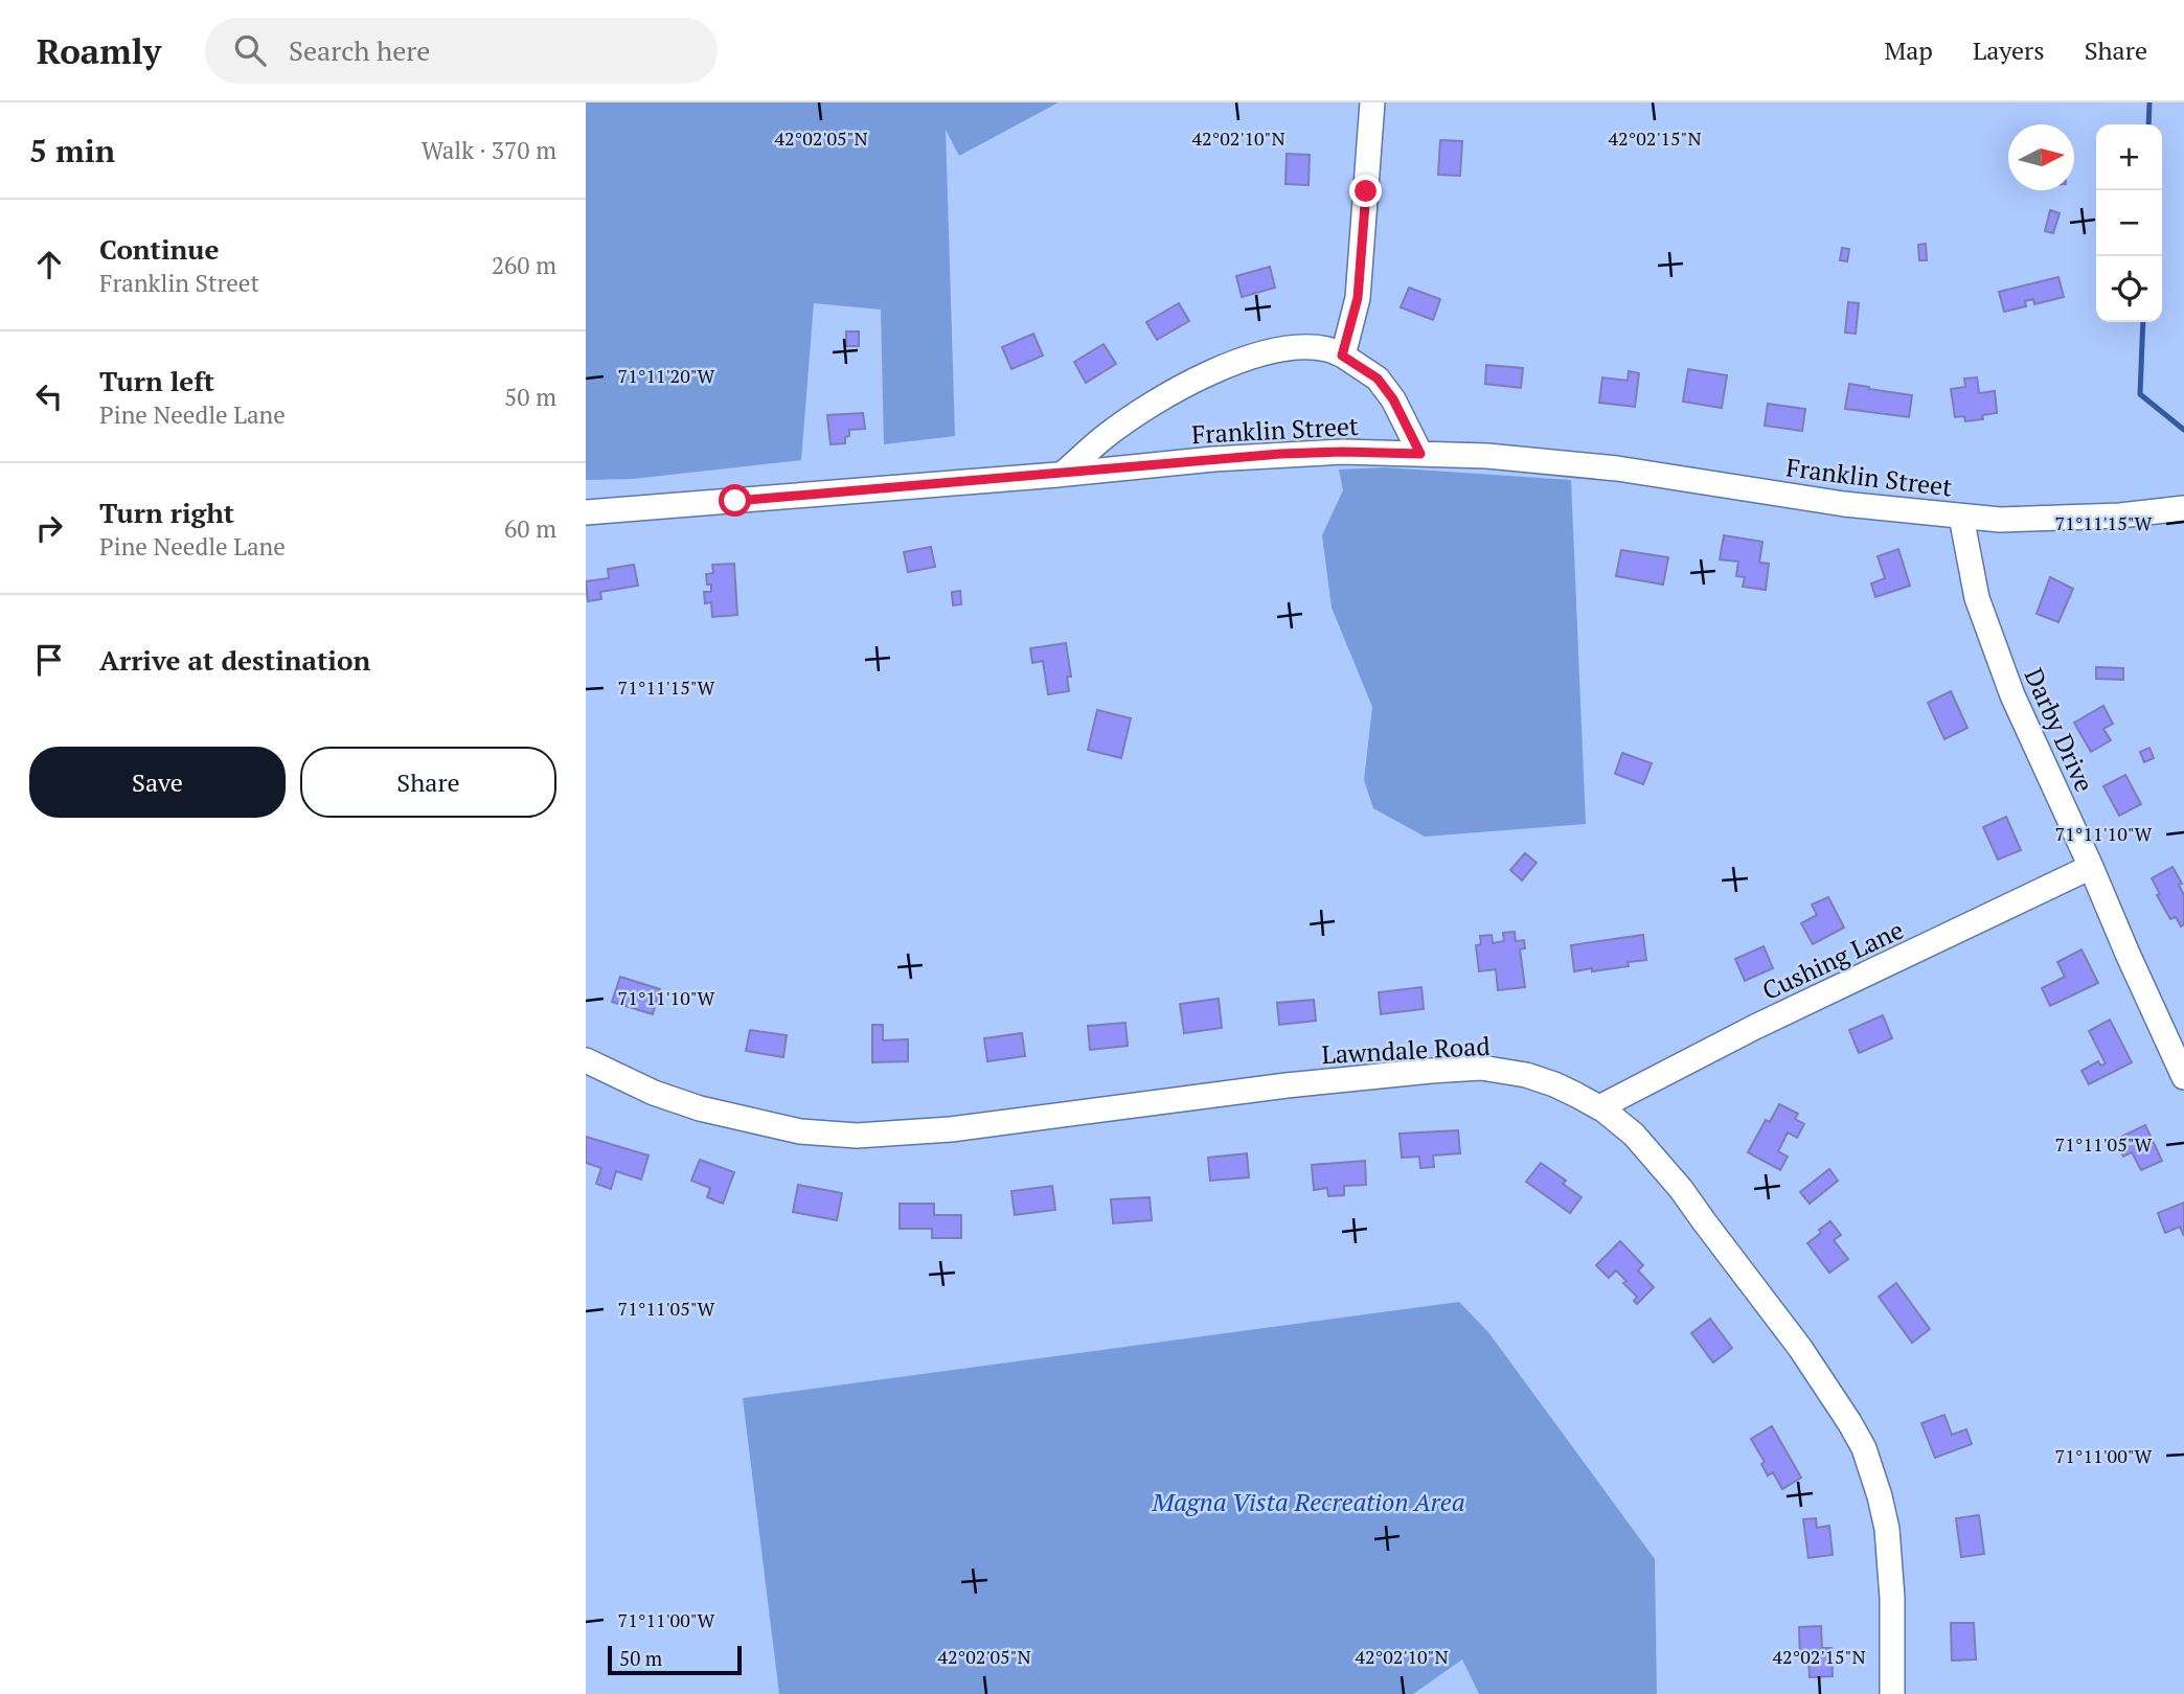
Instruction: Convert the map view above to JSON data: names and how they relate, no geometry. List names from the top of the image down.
{
  "streets": {
    "street": [
      "Franklin Street",
      "Darby Drive",
      "Cushing Lane",
      "Lawndale Road"
    ]
  },
  "crossings": [
    ["Franklin Street", "Darby Drive"],
    ["Darby Drive", "Cushing Lane"],
    ["Cushing Lane", "Lawndale Road"]
  ],
  "parks": ["Magna Vista Recreation Area"],
  "scale_bar": "50 m",
  "north": "right",
  "page": {
    "header": "Roamly",
    "search": "Search here",
    "nav": ["Map", "Layers", "Share"],
    "heading": ["5 min", "Walk · 370 m"],
    "map_buttons": ["+", "−"],
    "list": [
      ["Continue", "Franklin Street", "260 m"],
      ["Turn left", "Pine Needle Lane", "50 m"],
      ["Turn right", "Pine Needle Lane", "60 m"],
      "Arrive at destination"
    ],
    "buttons": ["Save", "Share"],
    "scale": "50 m"
  },
  "coordinates": [
    "42°02'05\"N",
    "42°02'10\"N",
    "42°02'15\"N",
    "71°11'20\"W",
    "71°11'15\"W",
    "71°11'10\"W",
    "71°11'05\"W",
    "71°11'00\"W"
  ]
}
